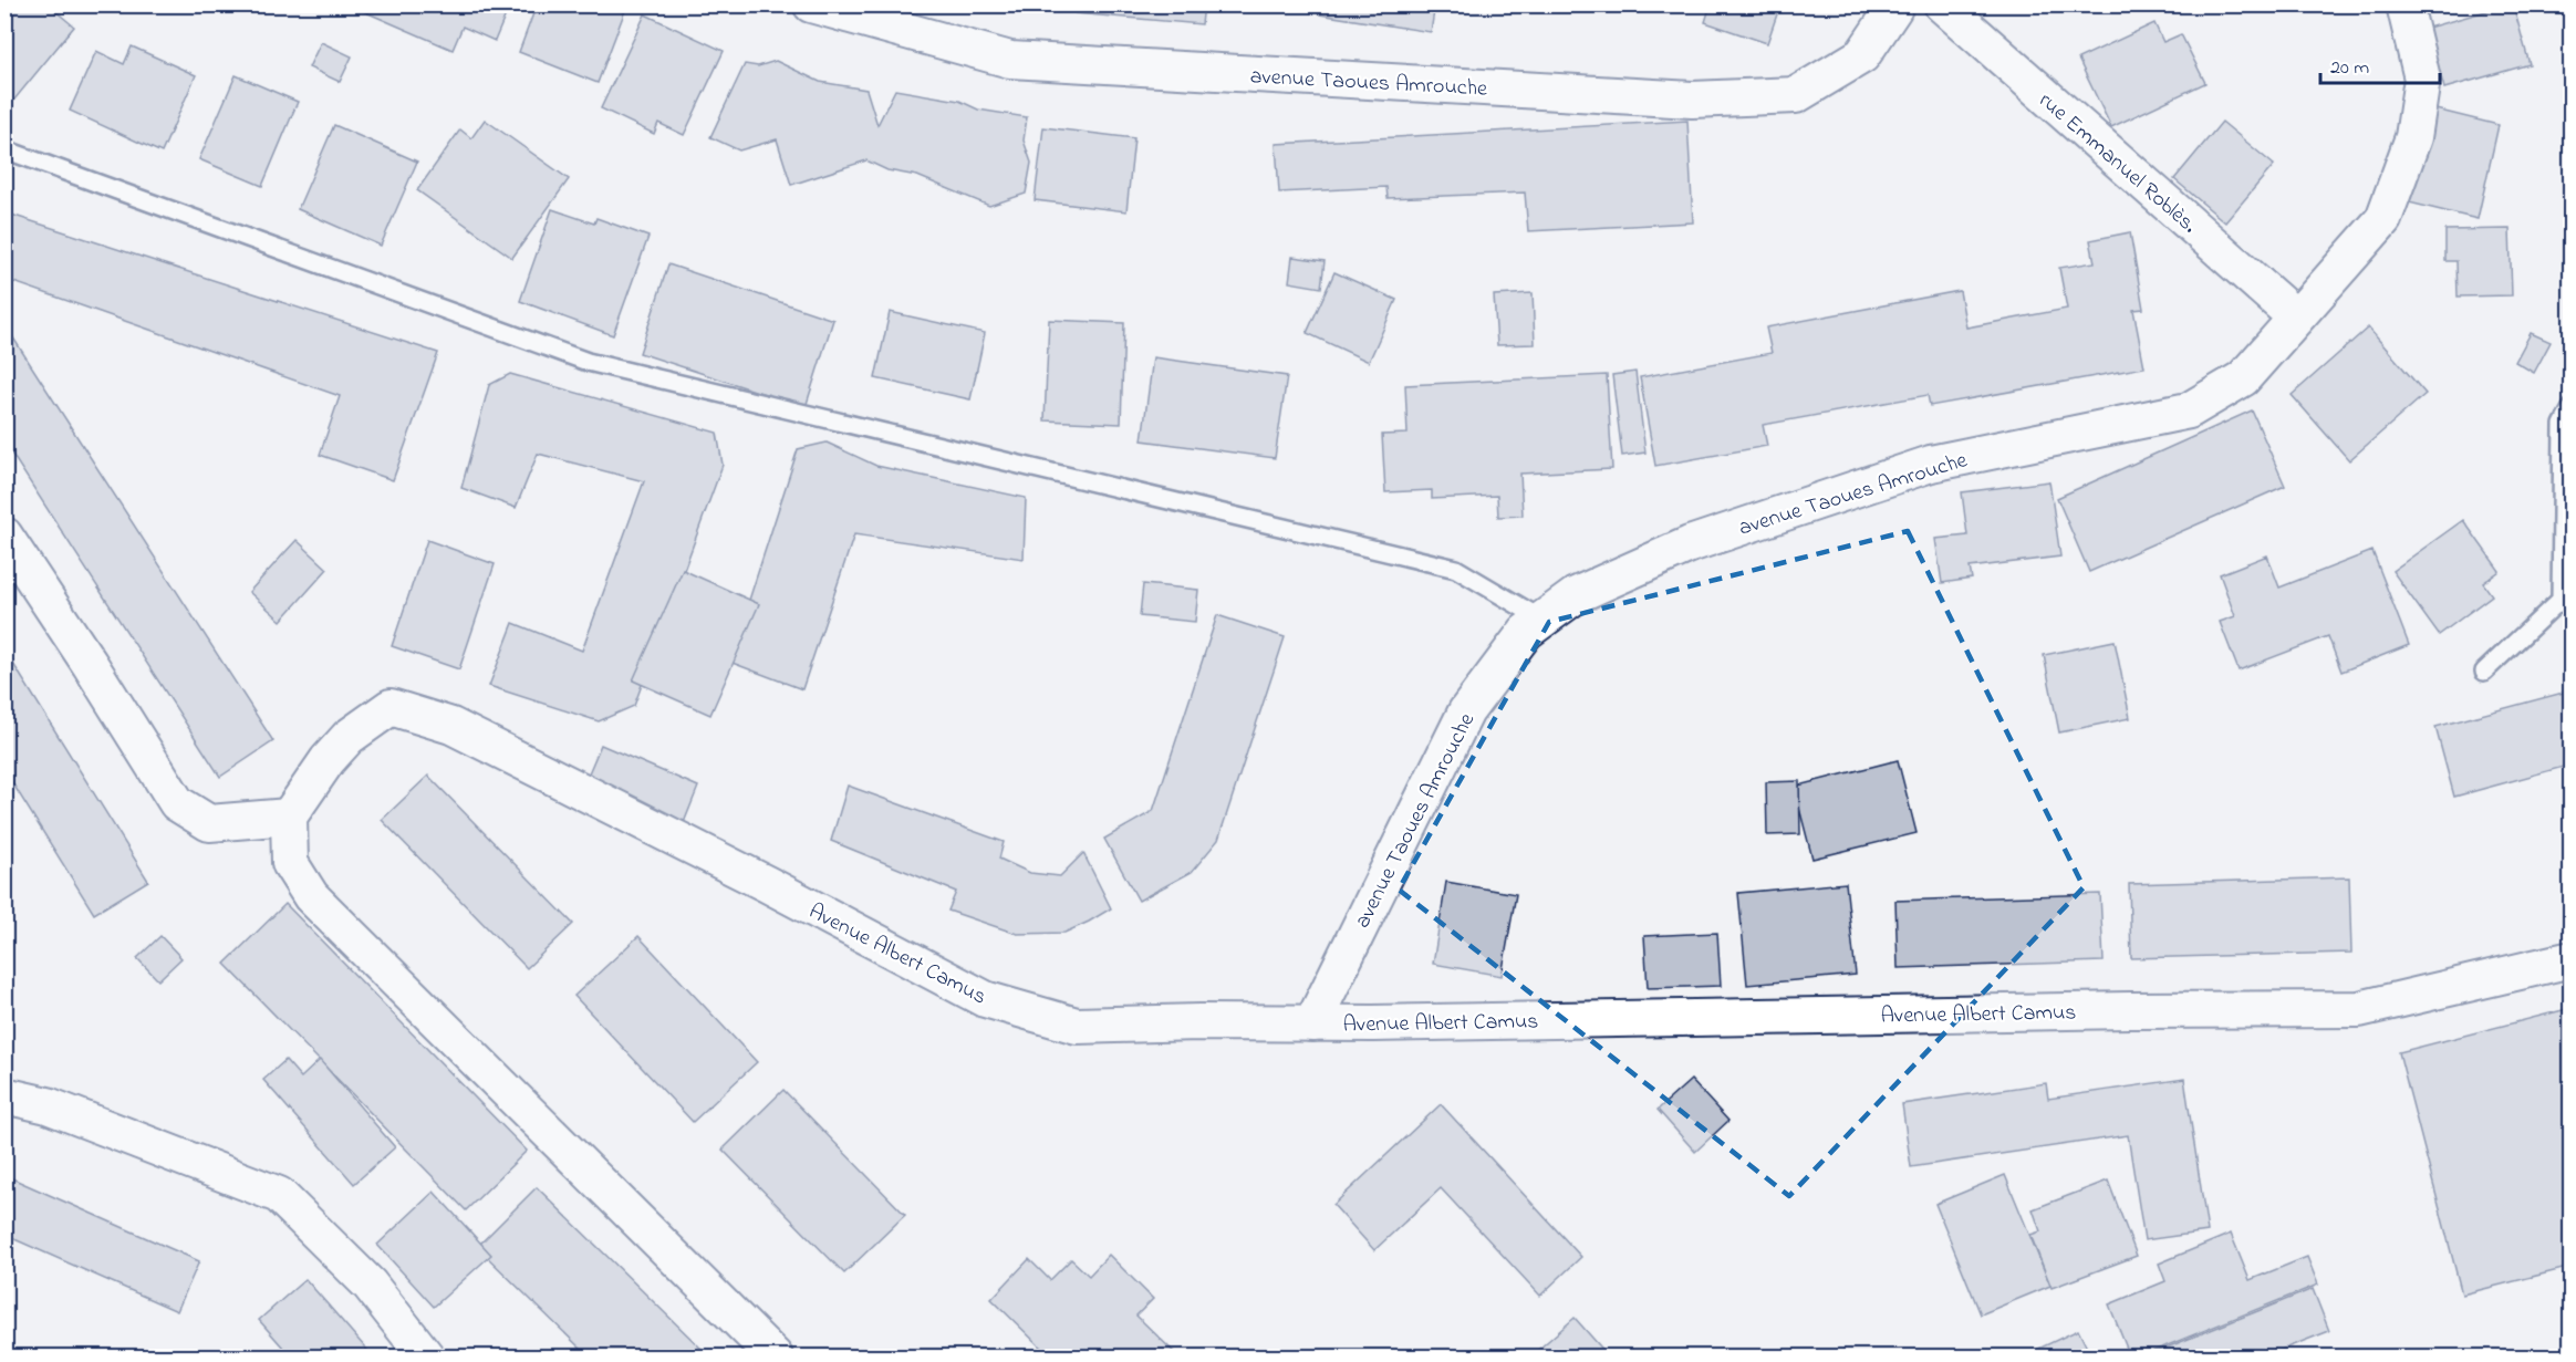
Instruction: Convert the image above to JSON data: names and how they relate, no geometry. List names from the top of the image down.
{
  "streets": {
    "street": ["avenue Taoues Amrouche", "rue Emmanuel Roblès.", "Avenue Albert Camus"]
  },
  "crossings": [
    ["avenue Taoues Amrouche", "rue Emmanuel Roblès."],
    ["avenue Taoues Amrouche", "Avenue Albert Camus"]
  ],
  "scale_bar": "20 m"
}
